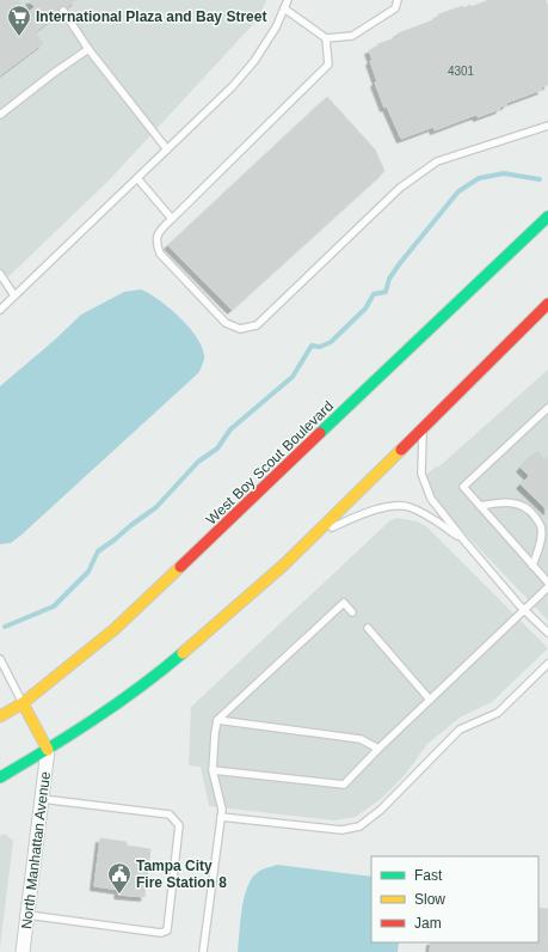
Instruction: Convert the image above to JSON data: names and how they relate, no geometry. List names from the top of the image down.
{
  "streets": {
    "main road": ["West Boy Scout Boulevard"],
    "street": ["North Manhattan Avenue"]
  },
  "places": {
    "supermarket": ["International Plaza and Bay Street"],
    "public building": ["Tampa City Fire Station 8"]
  },
  "house_numbers": ["4301"],
  "legend": ["Fast", "Slow", "Jam"]
}
